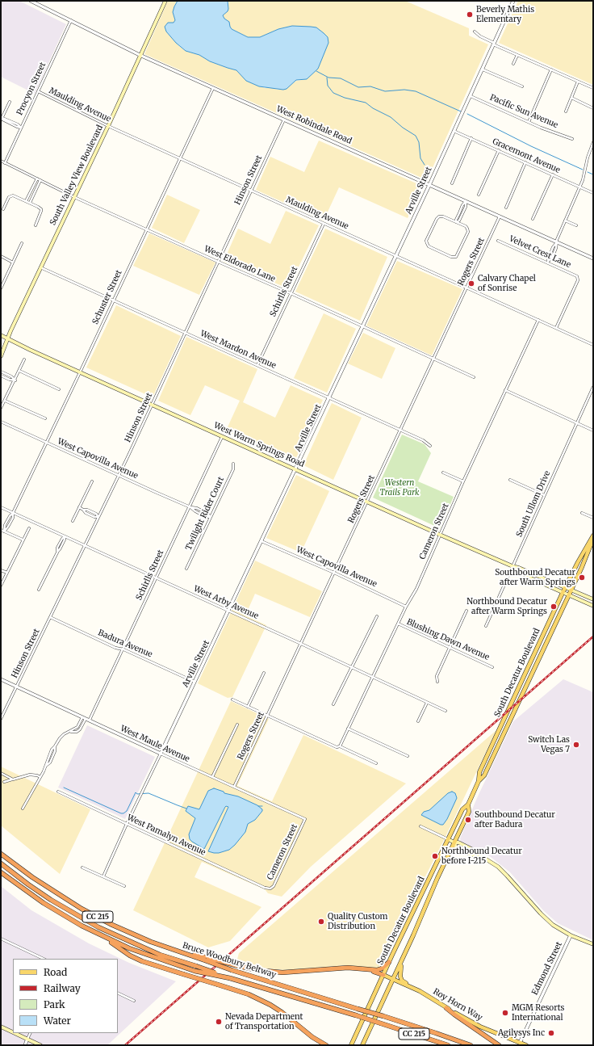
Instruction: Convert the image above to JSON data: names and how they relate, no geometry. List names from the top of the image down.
{
  "streets": {
    "highway": ["CC 215", "Bruce Woodbury Beltway"],
    "main road": [
      "South Valley View Boulevard",
      "West Warm Springs Road",
      "South Decatur Boulevard",
      "Roy Horn Way"
    ],
    "street": [
      "Procyon Street",
      "Maulding Avenue",
      "Pacific Sun Avenue",
      "West Robindale Road",
      "Gracemont Avenue",
      "Hinson Street",
      "Arville Street",
      "Velvet Crest Lane",
      "Rogers Street",
      "West Eldorado Lane",
      "Schirlls Street",
      "Schuster Street",
      "West Mardon Avenue",
      "West Capovilla Avenue",
      "South Ullom Drive",
      "Twilight Rider Court",
      "Cameron Street",
      "West Arby Avenue",
      "Blushing Dawn Avenue",
      "Badura Avenue",
      "West Maule Avenue",
      "West Pamalyn Avenue",
      "Edmond Street"
    ]
  },
  "crossings": [
    ["Procyon Street", "Maulding Avenue"],
    ["Procyon Street", "West Robindale Road"],
    ["Procyon Street", "West Eldorado Lane"],
    ["Maulding Avenue", "South Valley View Boulevard"],
    ["Maulding Avenue", "Hinson Street"],
    ["Maulding Avenue", "Arville Street"],
    ["Maulding Avenue", "Velvet Crest Lane"],
    ["Maulding Avenue", "Rogers Street"],
    ["Maulding Avenue", "Schirlls Street"],
    ["Maulding Avenue", "Schuster Street"],
    ["Maulding Avenue", "Cameron Street"],
    ["Pacific Sun Avenue", "Arville Street"],
    ["West Robindale Road", "South Valley View Boulevard"],
    ["West Robindale Road", "Hinson Street"],
    ["West Robindale Road", "Arville Street"],
    ["West Robindale Road", "Rogers Street"],
    ["West Robindale Road", "Schuster Street"],
    ["Gracemont Avenue", "Arville Street"],
    ["South Valley View Boulevard", "West Eldorado Lane"],
    ["South Valley View Boulevard", "West Mardon Avenue"],
    ["South Valley View Boulevard", "West Warm Springs Road"],
    ["Hinson Street", "West Eldorado Lane"],
    ["Hinson Street", "West Mardon Avenue"],
    ["Hinson Street", "West Warm Springs Road"],
    ["Hinson Street", "West Capovilla Avenue"],
    ["Hinson Street", "West Arby Avenue"],
    ["Hinson Street", "Badura Avenue"],
    ["Hinson Street", "West Maule Avenue"],
    ["Arville Street", "West Eldorado Lane"],
    ["Arville Street", "West Mardon Avenue"],
    ["Arville Street", "West Warm Springs Road"],
    ["Arville Street", "West Capovilla Avenue"],
    ["Arville Street", "West Arby Avenue"],
    ["Arville Street", "Badura Avenue"],
    ["Arville Street", "West Maule Avenue"],
    ["Arville Street", "West Pamalyn Avenue"],
    ["Rogers Street", "West Eldorado Lane"],
    ["Rogers Street", "West Mardon Avenue"],
    ["Rogers Street", "West Warm Springs Road"],
    ["Rogers Street", "West Capovilla Avenue"],
    ["Rogers Street", "West Arby Avenue"],
    ["Rogers Street", "West Maule Avenue"],
    ["West Eldorado Lane", "Schirlls Street"],
    ["West Eldorado Lane", "Schuster Street"],
    ["Schirlls Street", "West Mardon Avenue"],
    ["Schirlls Street", "West Warm Springs Road"],
    ["Schirlls Street", "West Capovilla Avenue"],
    ["Schirlls Street", "West Arby Avenue"],
    ["Schirlls Street", "Badura Avenue"],
    ["Schirlls Street", "West Maule Avenue"],
    ["Schuster Street", "West Mardon Avenue"],
    ["Schuster Street", "West Warm Springs Road"],
    ["Schuster Street", "West Capovilla Avenue"],
    ["Schuster Street", "West Arby Avenue"],
    ["West Warm Springs Road", "South Ullom Drive"],
    ["West Warm Springs Road", "Cameron Street"],
    ["West Warm Springs Road", "South Decatur Boulevard"],
    ["West Capovilla Avenue", "Twilight Rider Court"],
    ["West Capovilla Avenue", "Cameron Street"],
    ["Cameron Street", "West Arby Avenue"],
    ["Cameron Street", "Blushing Dawn Avenue"],
    ["Cameron Street", "West Maule Avenue"],
    ["Cameron Street", "West Pamalyn Avenue"],
    ["South Decatur Boulevard", "Roy Horn Way"],
    ["CC 215", "Bruce Woodbury Beltway"],
    ["Edmond Street", "Roy Horn Way"]
  ],
  "parks": ["Western Trails Park"],
  "places": [
    "Beverly Mathis Elementary",
    "Calvary Chapel of Sonrise",
    "Southbound Decatur after Warm Springs",
    "Northbound Decatur after Warm Springs",
    "Switch Las Vegas 7",
    "Southbound Decatur after Badura",
    "Northbound Decatur before I-215",
    "Quality Custom Distribution",
    "MGM Resorts International",
    "Nevada Department of Transportation",
    "Agilysys Inc"
  ],
  "legend": [
    "Road",
    "Railway",
    "Park",
    "Water"
  ]
}
